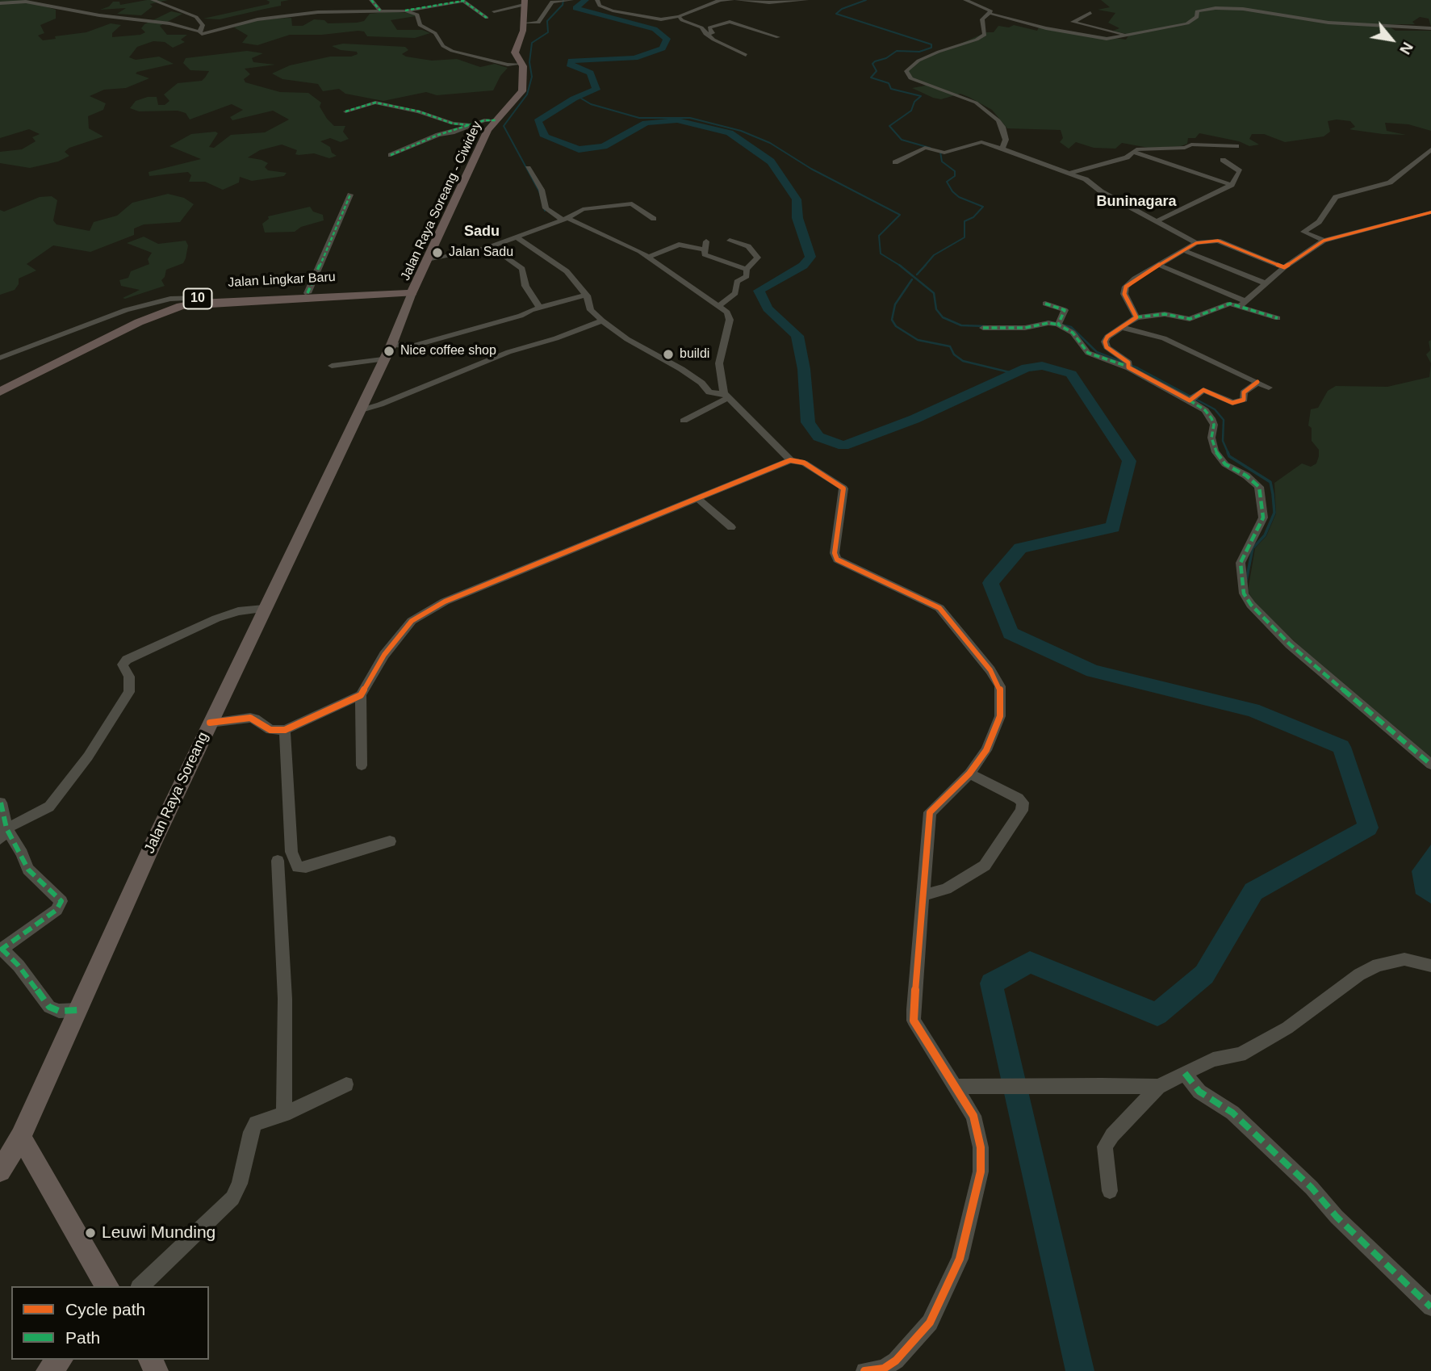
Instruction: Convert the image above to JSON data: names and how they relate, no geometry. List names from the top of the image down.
{
  "streets": {
    "highway": ["Jalan Raya Soreang - Ciwidey", "Jalan Lingkar Baru", "10"],
    "main road": ["Jalan Raya Soreang"]
  },
  "crossings": [
    ["Jalan Raya Soreang - Ciwidey", "Jalan Lingkar Baru"],
    ["Jalan Raya Soreang - Ciwidey", "Jalan Raya Soreang"],
    ["Jalan Lingkar Baru", "Jalan Raya Soreang"]
  ],
  "districts": ["Buninagara", "Sadu"],
  "places": [
    "Jalan Sadu",
    "Nice coffee shop",
    "buildi",
    "Leuwi Munding"
  ],
  "legend": ["Cycle path", "Path"],
  "north": "bottom right"
}
